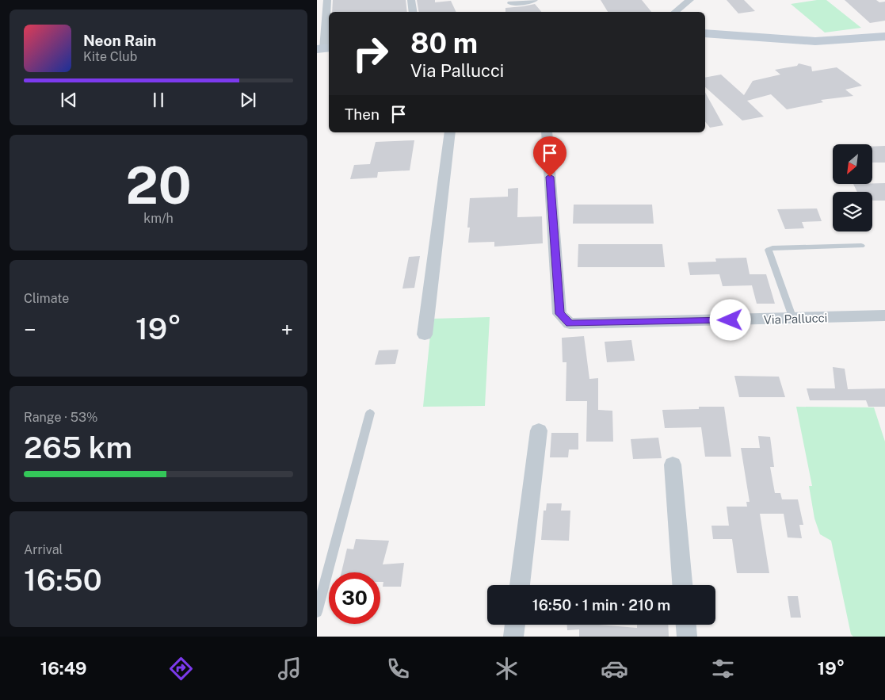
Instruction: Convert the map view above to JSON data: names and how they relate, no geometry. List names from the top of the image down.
{
  "streets": {
    "street": ["Via Pallucci"]
  },
  "north": "bottom left",
  "page": {
    "turn": ["80 m", "Via Pallucci"],
    "song": ["Neon Rain", "Kite Club"],
    "then": "Then",
    "tile": [
      ["20", "km/h"],
      "Climate",
      ["Range · 53%", "265 km"],
      ["Arrival", "16:50"]
    ],
    "heat": ["−", "19°", "+"],
    "limit": "30",
    "trip": "16:50 · 1 min · 210 m",
    "tabs": ["16:49", "19°"]
  }
}
